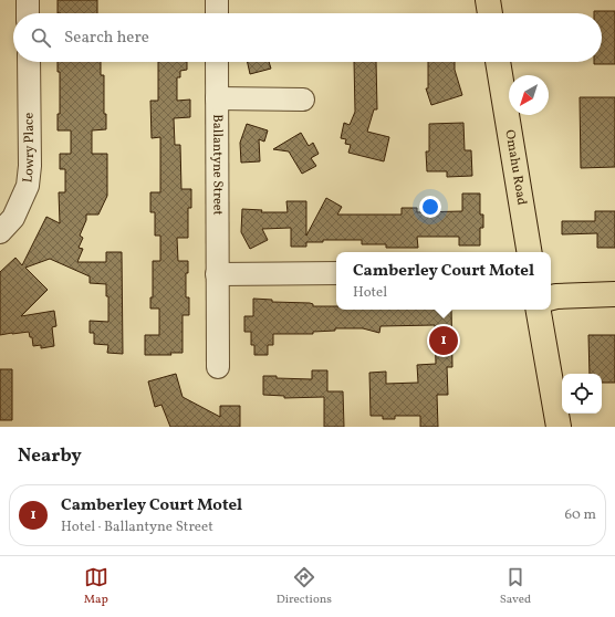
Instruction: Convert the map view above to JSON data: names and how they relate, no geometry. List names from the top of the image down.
{
  "streets": {
    "main road": ["Omahu Road"],
    "street": ["Lowry Place", "Ballantyne Street"]
  },
  "north": "bottom left",
  "page": {
    "search": "Search here",
    "popup": ["Camberley Court Motel", "Hotel"],
    "pins": "1",
    "heading": "Nearby",
    "list": [
      {
        "mark": "1",
        "name": "Camberley Court Motel",
        "note": "Hotel · Ballantyne Street",
        "value": "60 m"
      }
    ],
    "nav": ["Map", "Directions", "Saved"]
  }
}
